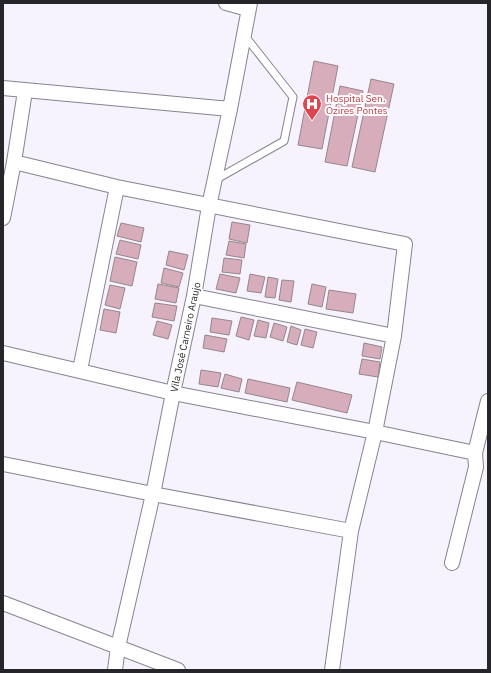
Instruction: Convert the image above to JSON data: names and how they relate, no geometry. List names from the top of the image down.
{
  "streets": {
    "street": ["Vila José Carneiro Araujo"]
  },
  "places": {
    "hospital": ["Hospital Sen. Ozires Pontes"]
  }
}
